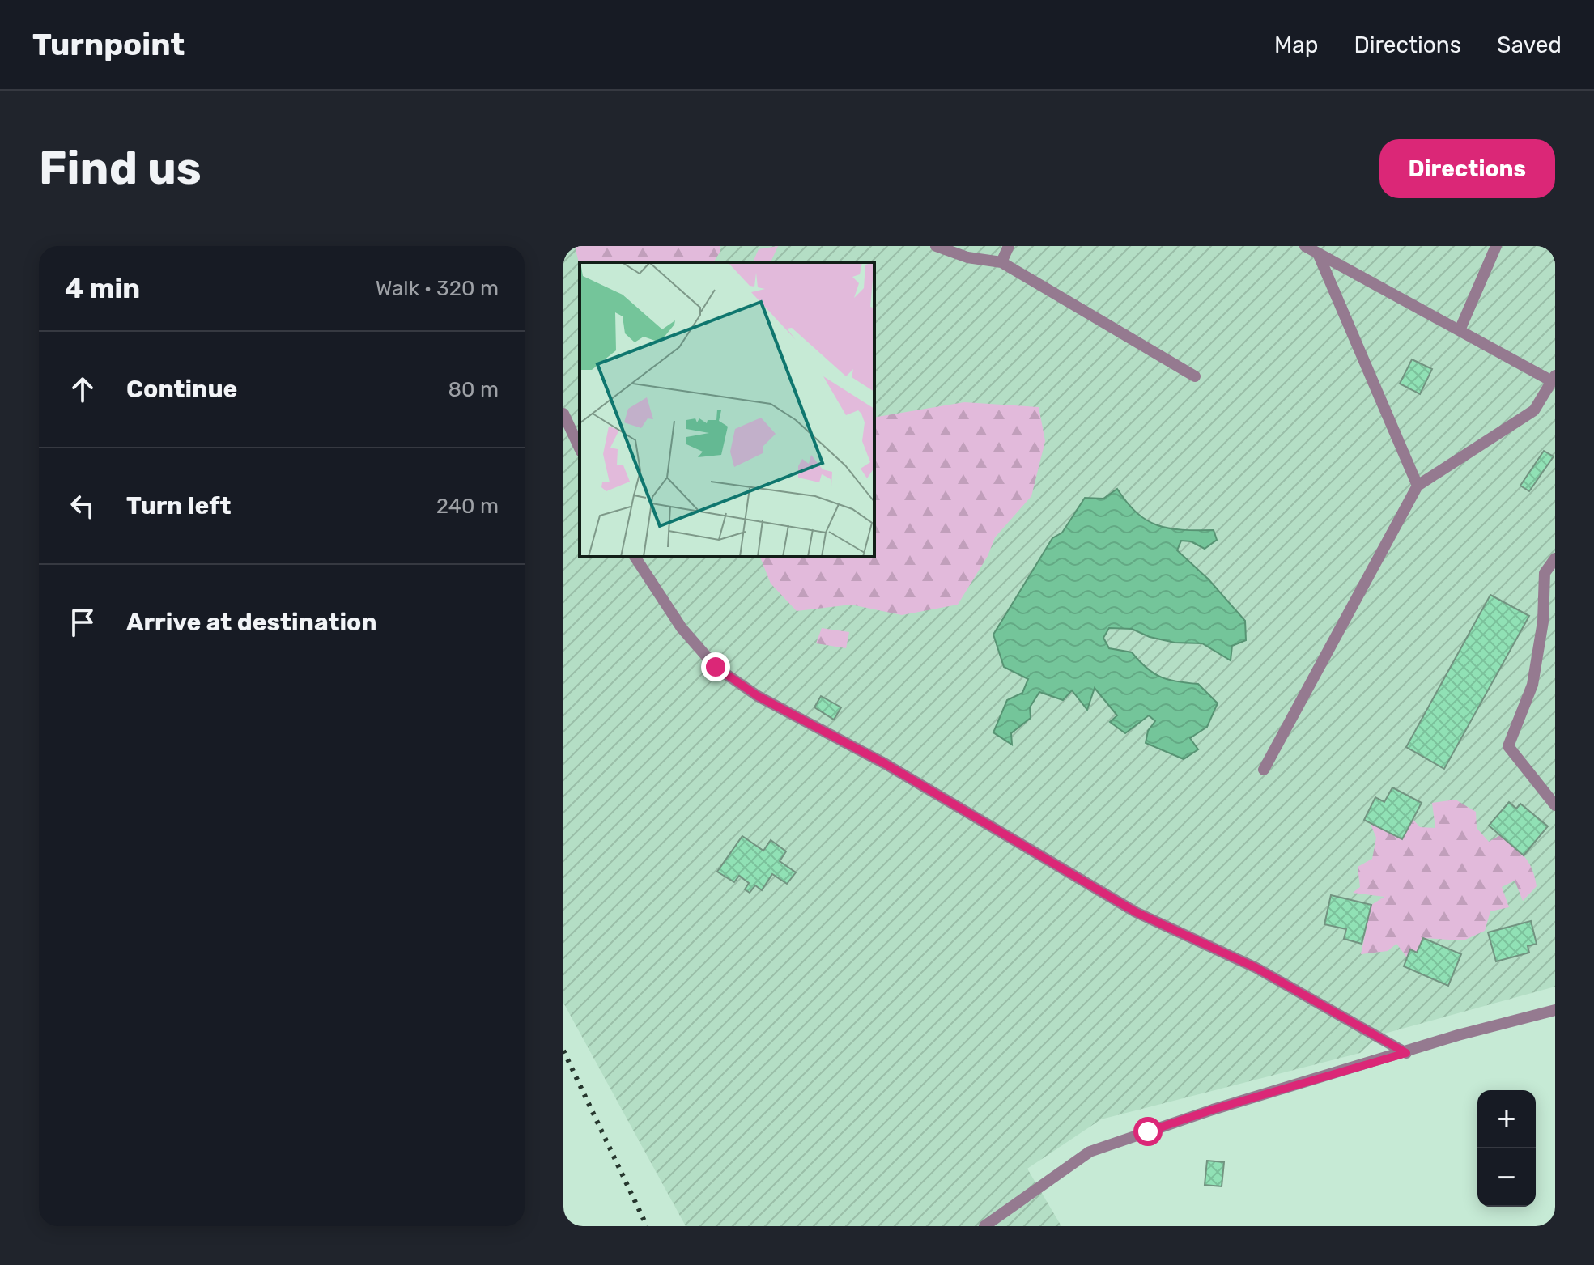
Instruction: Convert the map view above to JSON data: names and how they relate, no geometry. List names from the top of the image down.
{
  "page": {
    "header": "Turnpoint",
    "nav": ["Map", "Directions", "Saved"],
    "buttons": "Directions",
    "title": "Find us",
    "heading": ["4 min", "Walk · 320 m"],
    "list": [
      ["Continue", "80 m"],
      ["Turn left", "240 m"],
      "Arrive at destination"
    ],
    "map_buttons": ["+", "−"]
  }
}
